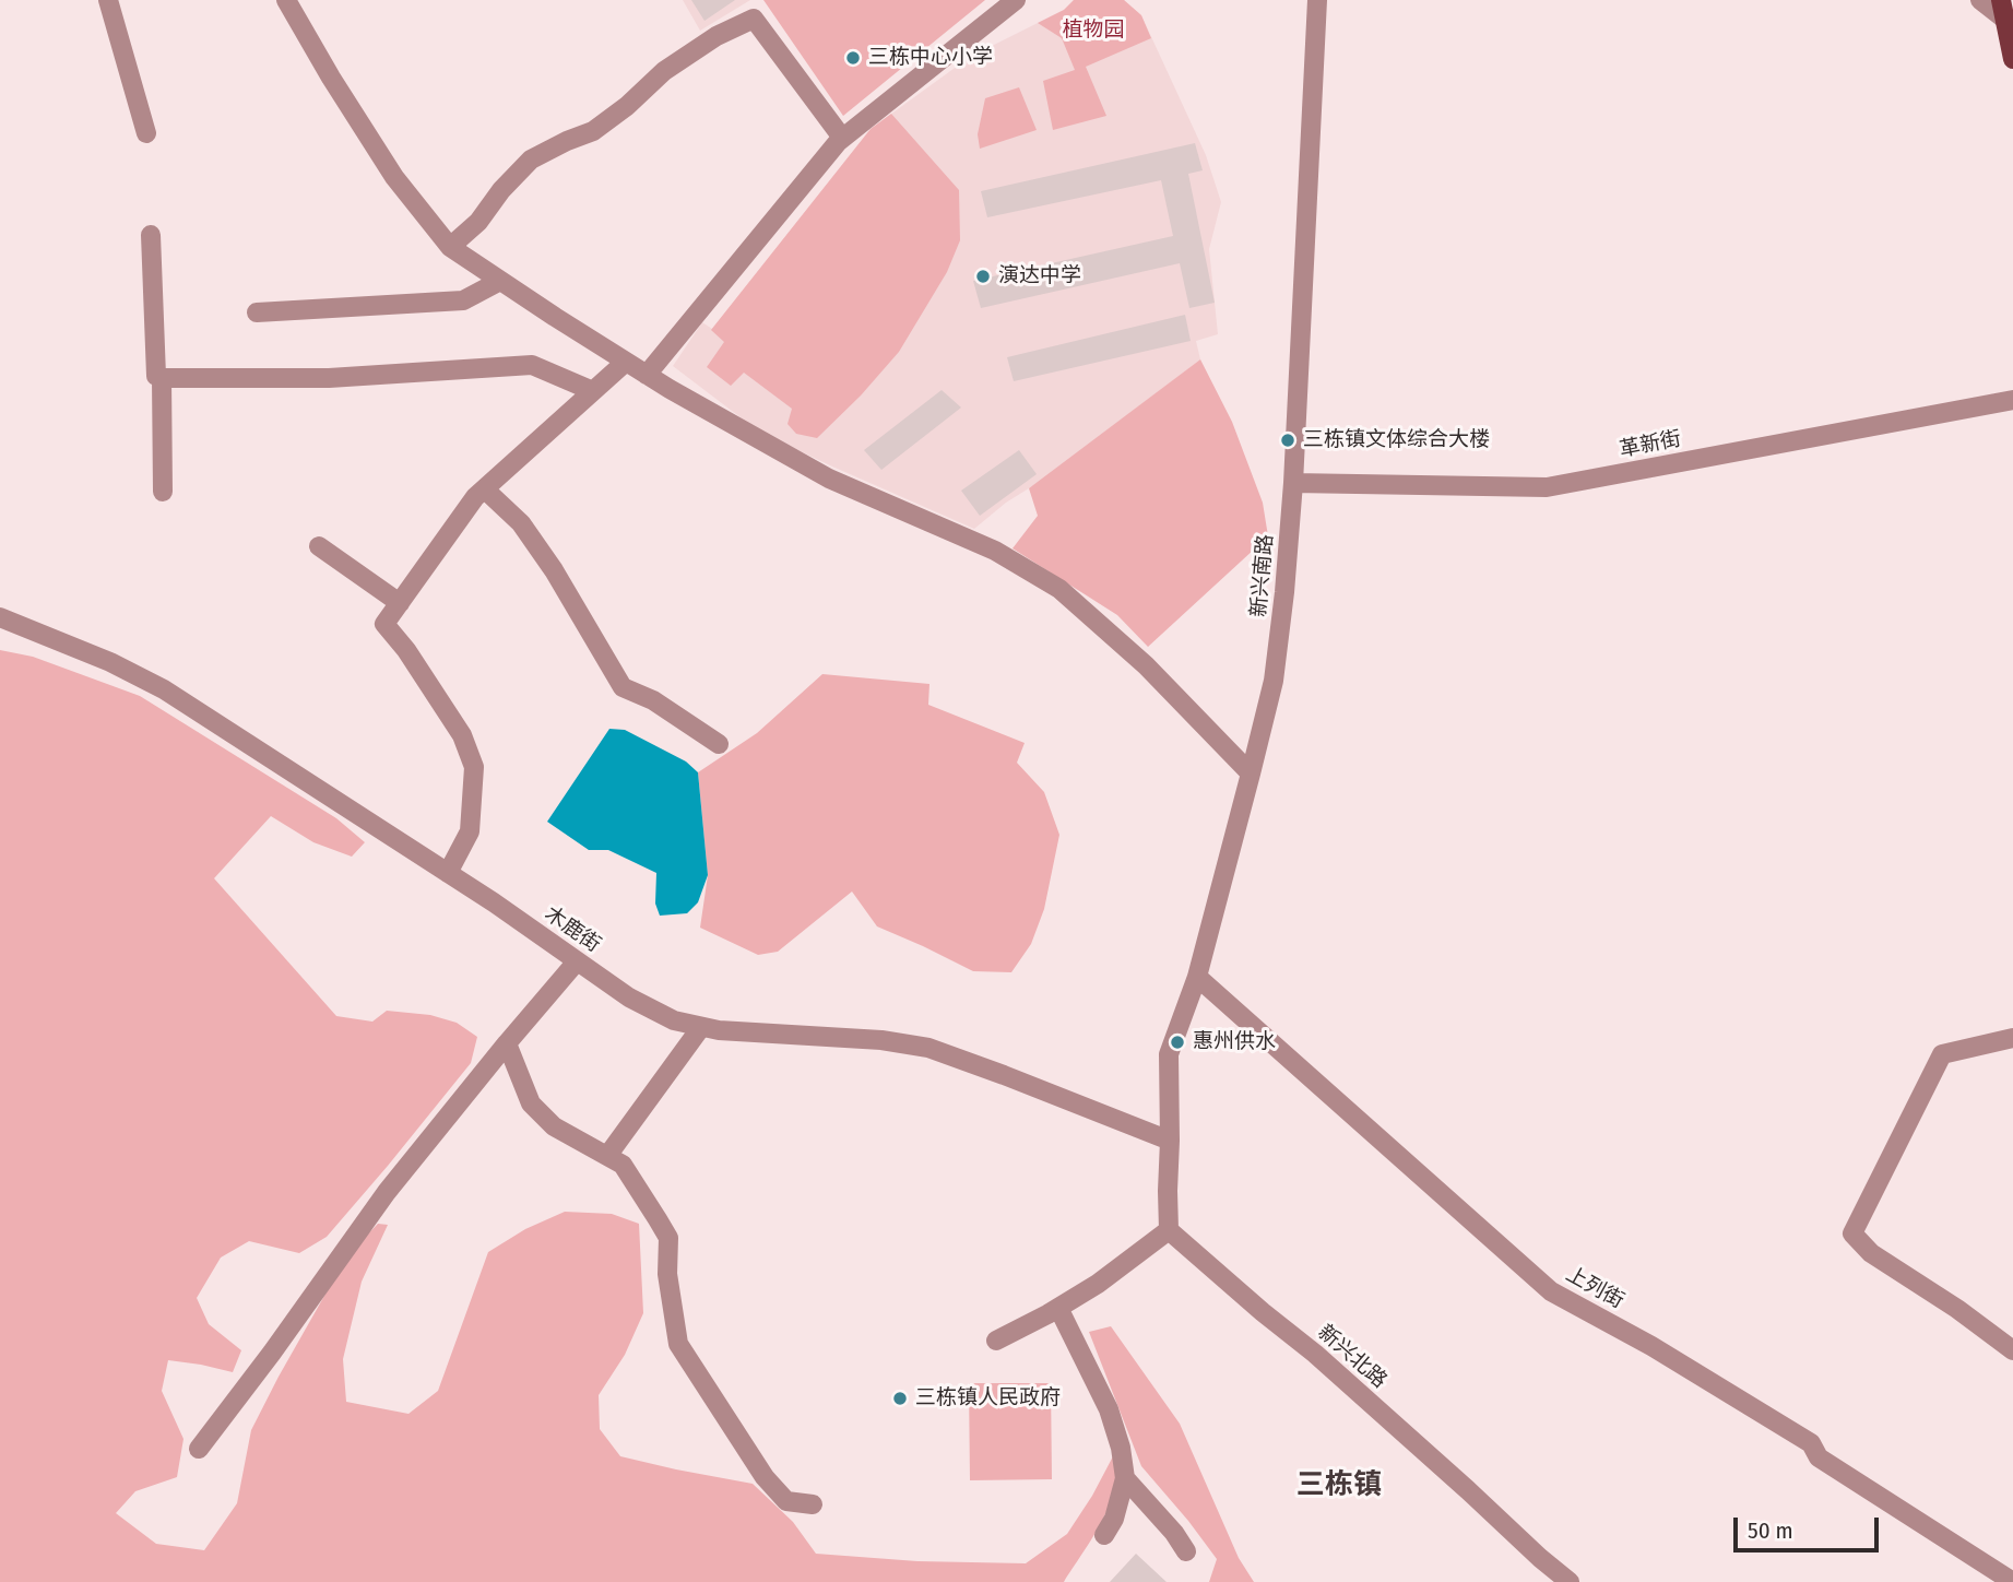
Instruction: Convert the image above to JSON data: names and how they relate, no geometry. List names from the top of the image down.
{
  "streets": {
    "street": [
      "革新街",
      "新兴南路",
      "木鹿街",
      "上列街",
      "新兴北路"
    ]
  },
  "crossings": [
    ["革新街", "新兴南路"],
    ["新兴南路", "木鹿街"],
    ["新兴南路", "上列街"]
  ],
  "districts": ["三栋镇"],
  "parks": ["植物园"],
  "places": [
    "三栋中心小学",
    "演达中学",
    "三栋镇文体综合大楼",
    "惠州供水",
    "三栋镇人民政府"
  ],
  "scale_bar": "50 m"
}
